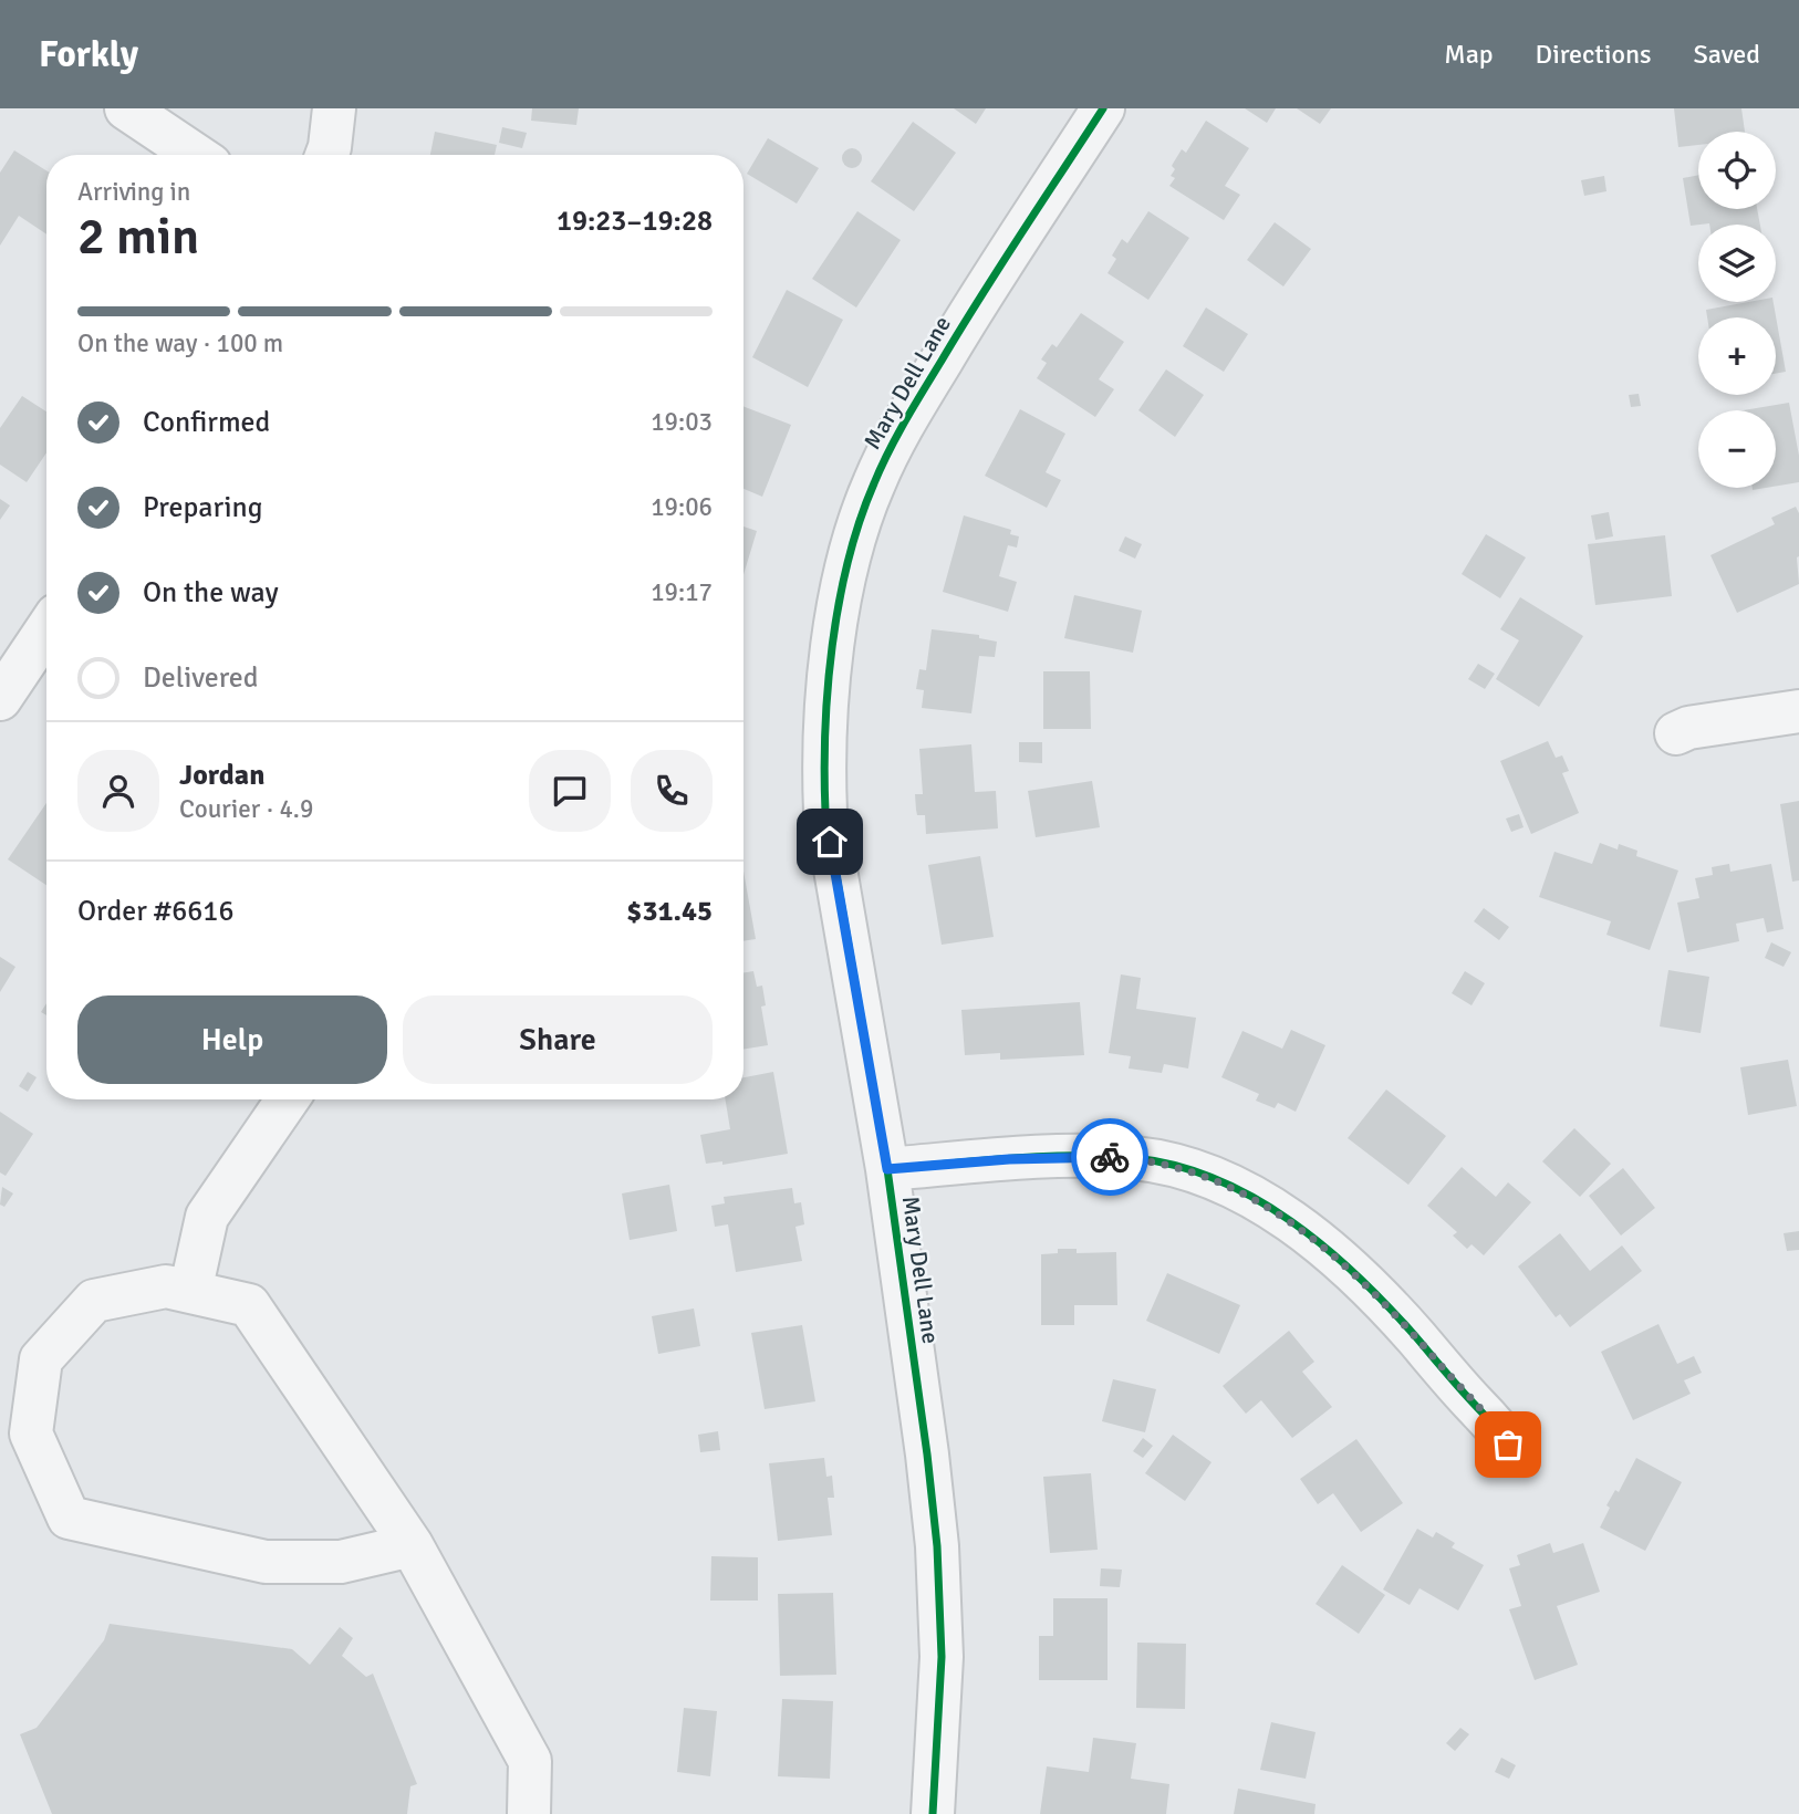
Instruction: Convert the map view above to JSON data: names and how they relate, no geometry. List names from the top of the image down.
{
  "streets": {
    "street": ["Mary Dell Lane"]
  },
  "page": {
    "header": "Forkly",
    "nav": ["Map", "Directions", "Saved"],
    "map_buttons": ["+", "−"],
    "heading": ["2 min", "Arriving in", "19:23–19:28"],
    "panel": [
      "Jordan",
      "Courier · 4.9",
      "Order #6616",
      "$31.45"
    ],
    "bar": "On the way · 100 m",
    "list": [
      ["Confirmed", "19:03"],
      ["Preparing", "19:06"],
      ["On the way", "19:17"],
      "Delivered"
    ],
    "buttons": ["Help", "Share"]
  }
}
